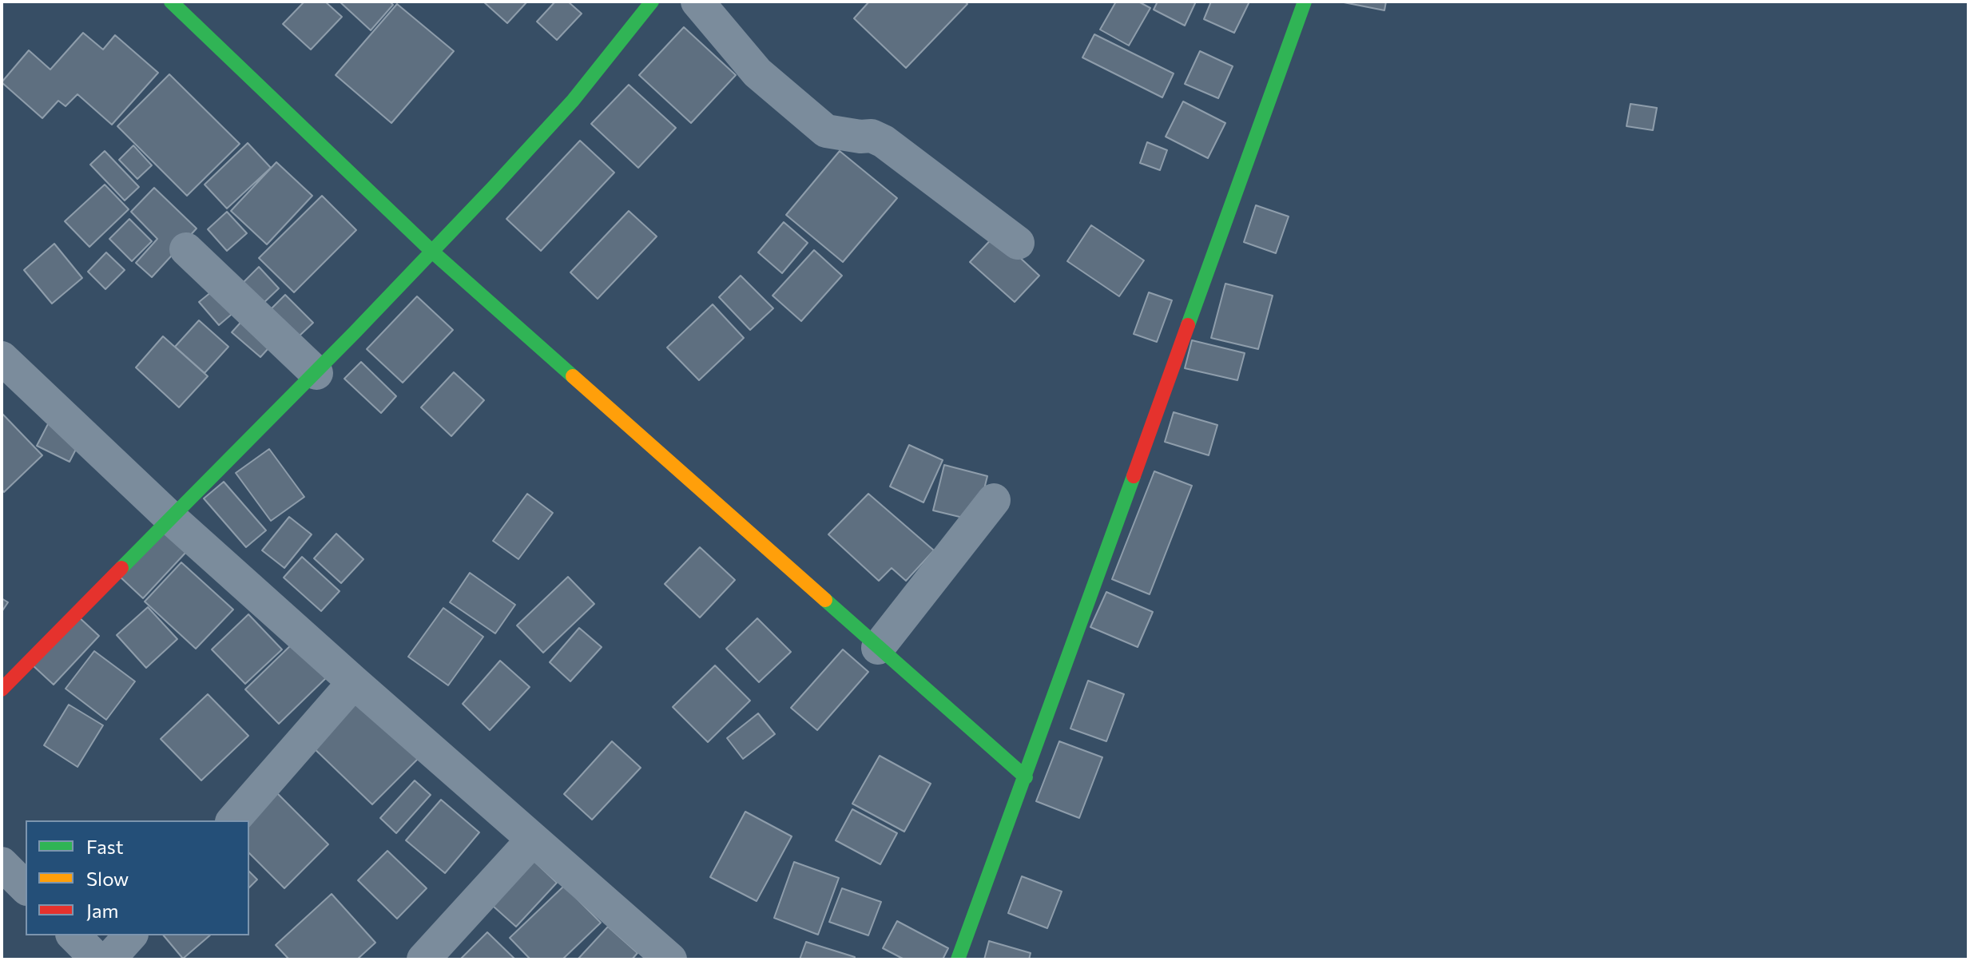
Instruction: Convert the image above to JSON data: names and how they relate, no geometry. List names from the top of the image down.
{
  "legend": ["Fast", "Slow", "Jam"]
}
